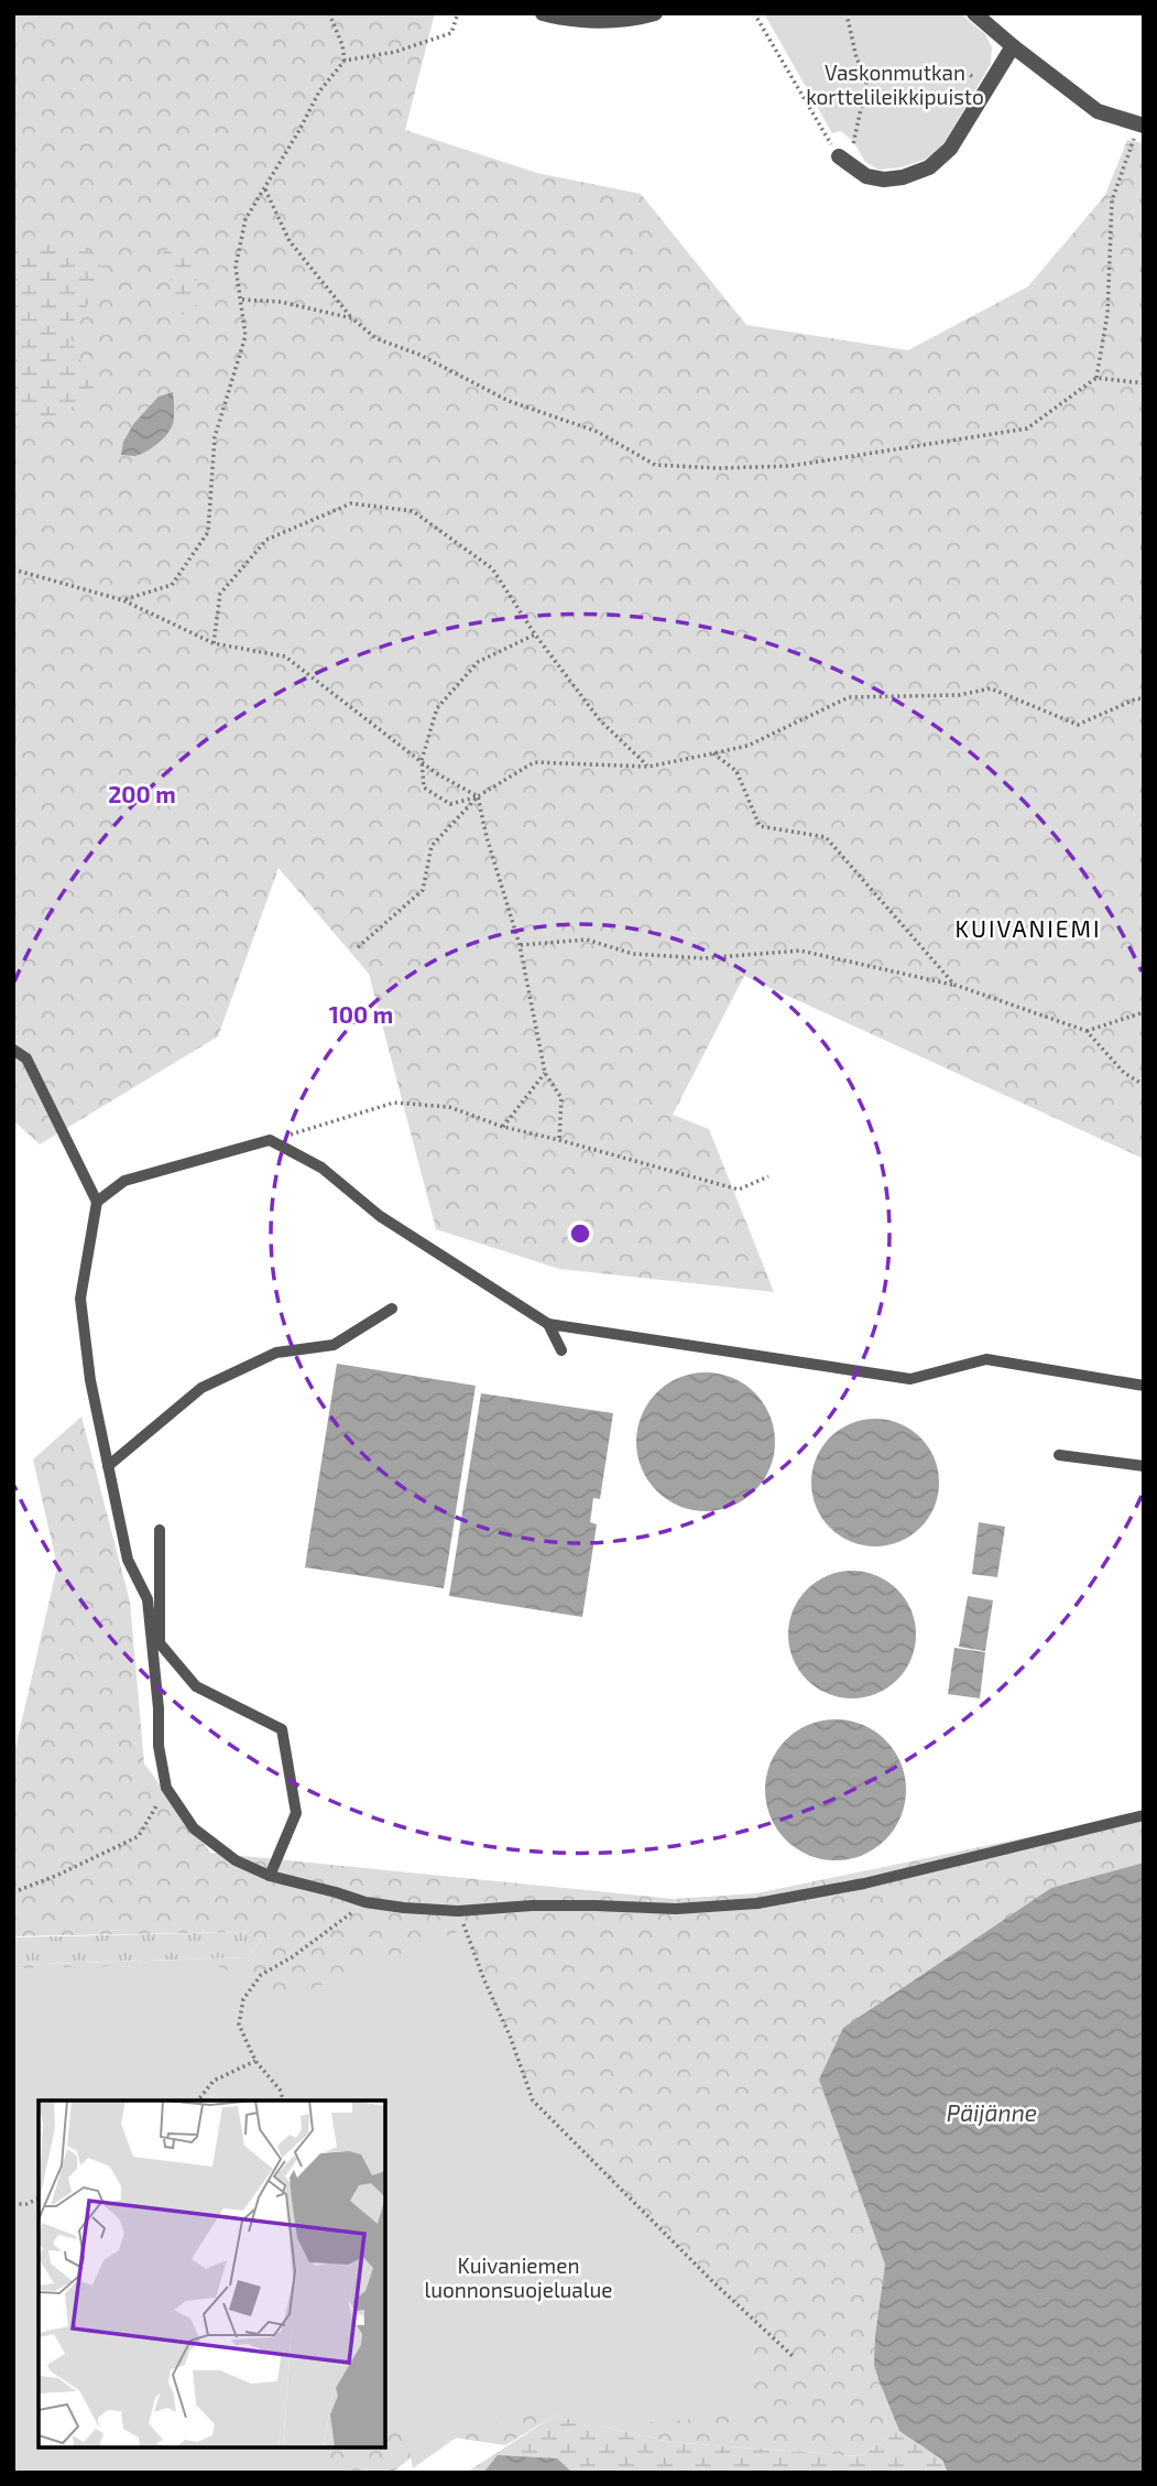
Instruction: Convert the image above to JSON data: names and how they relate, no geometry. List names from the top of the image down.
{
  "districts": ["KUIVANIEMI"],
  "water": ["Päijänne"],
  "parks": ["Vaskonmutkan korttelileikkipuisto", "Kuivaniemen luonnonsuojelualue"],
  "rings": ["200 m", "100 m"]
}
